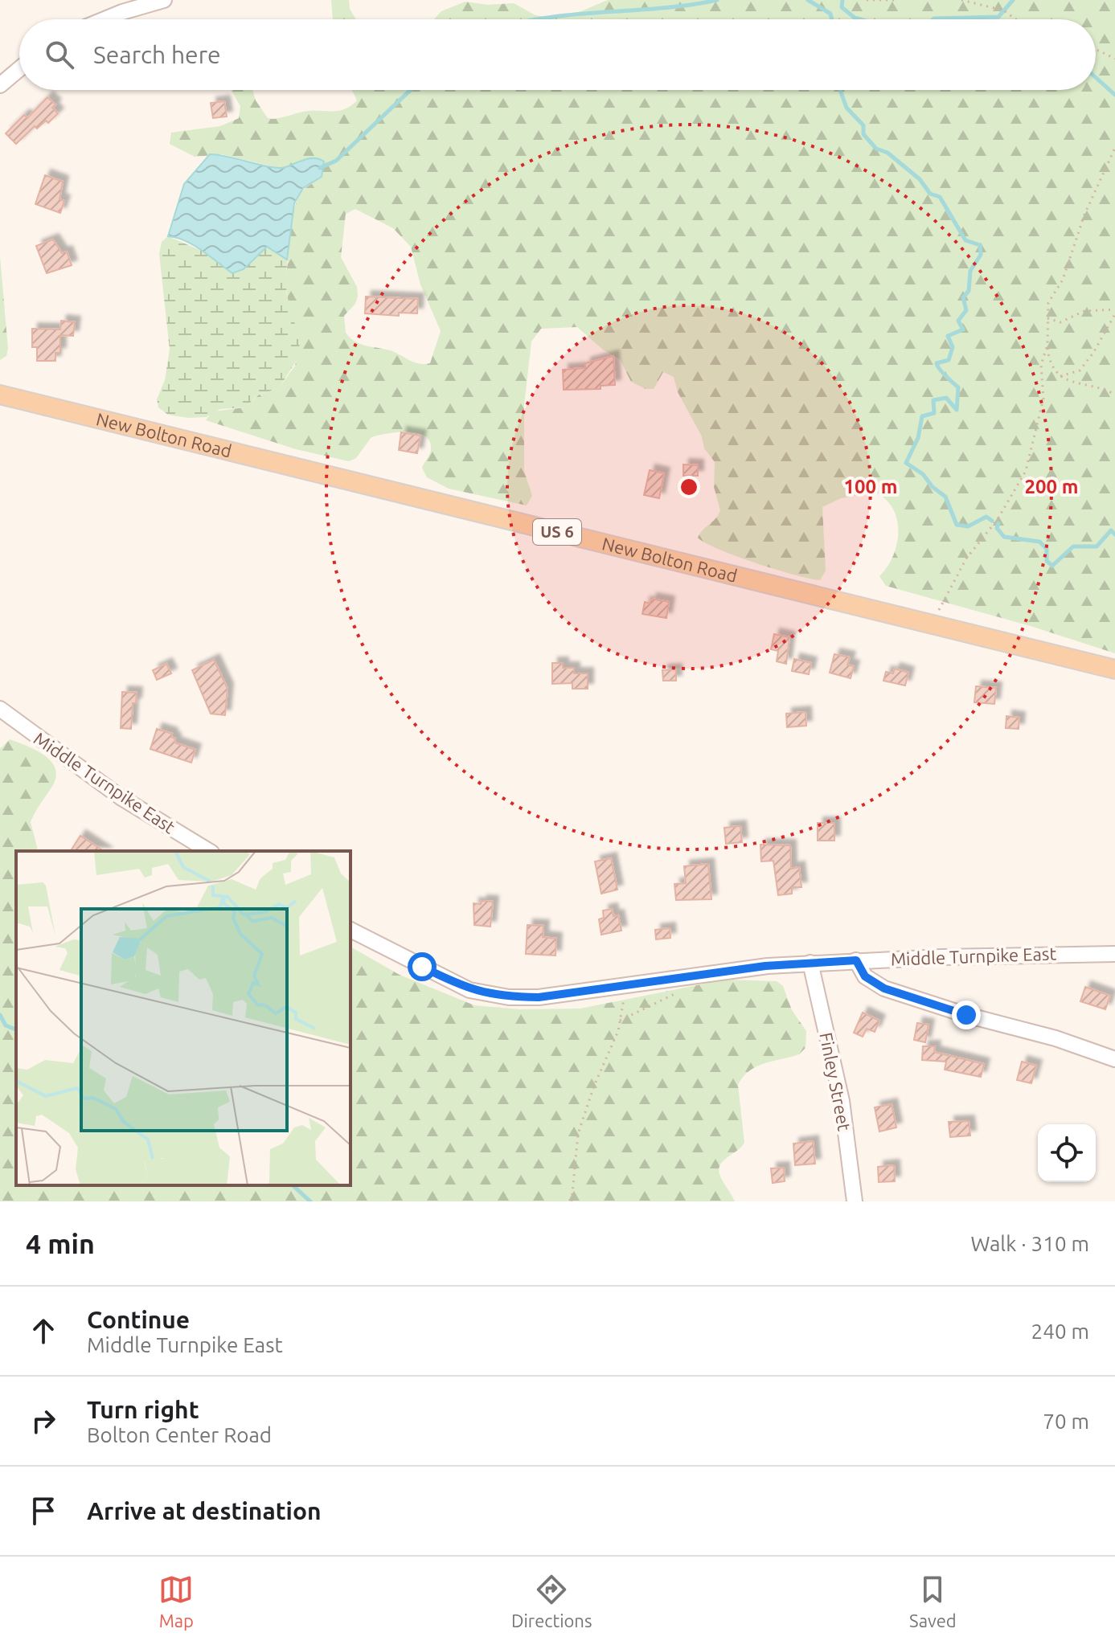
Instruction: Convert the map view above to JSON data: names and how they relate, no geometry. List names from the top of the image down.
{
  "streets": {
    "main road": ["New Bolton Road", "US 6"],
    "street": ["Middle Turnpike East", "Finley Street"]
  },
  "crossings": [
    ["Middle Turnpike East", "Finley Street"]
  ],
  "page": {
    "search": "Search here",
    "heading": ["4 min", "Walk · 310 m"],
    "list": [
      ["Continue", "Middle Turnpike East", "240 m"],
      ["Turn right", "Bolton Center Road", "70 m"],
      "Arrive at destination"
    ],
    "nav": ["Map", "Directions", "Saved"]
  },
  "rings": ["100 m", "200 m"]
}
